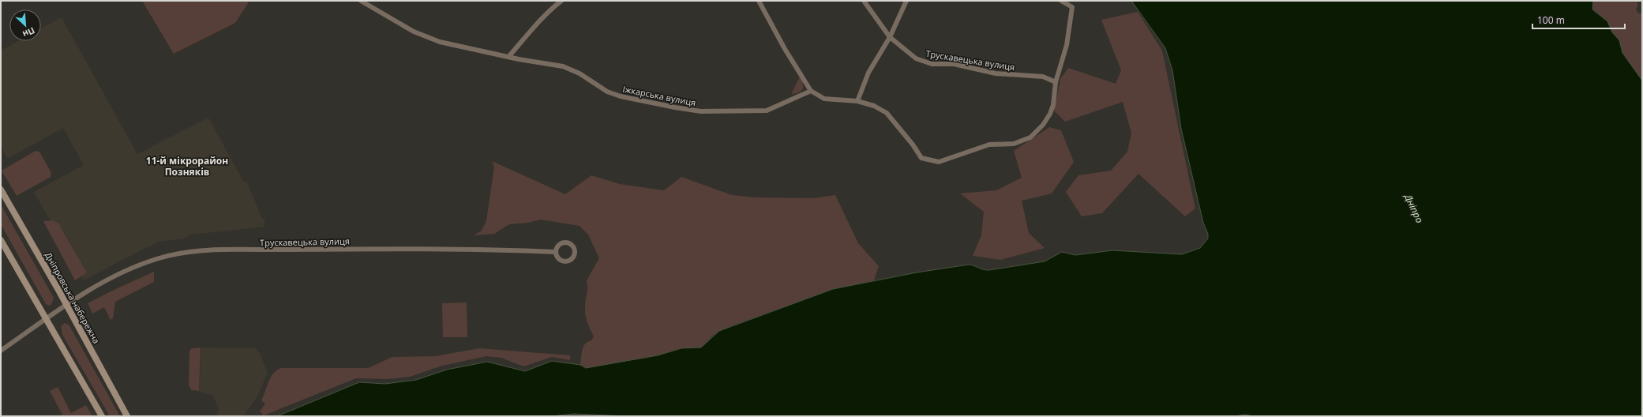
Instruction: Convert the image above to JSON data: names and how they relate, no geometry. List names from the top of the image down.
{
  "streets": {
    "main road": ["Дніпровська набережна"],
    "street": ["Трускавецька вулиця", "Іжкарська вулиця"]
  },
  "crossings": [
    ["Трускавецька вулиця", "Дніпровська набережна"]
  ],
  "districts": ["11-й мікрорайон Позняків"],
  "water": ["Дніпро"],
  "scale_bar": "100 m",
  "north": "bottom right"
}
